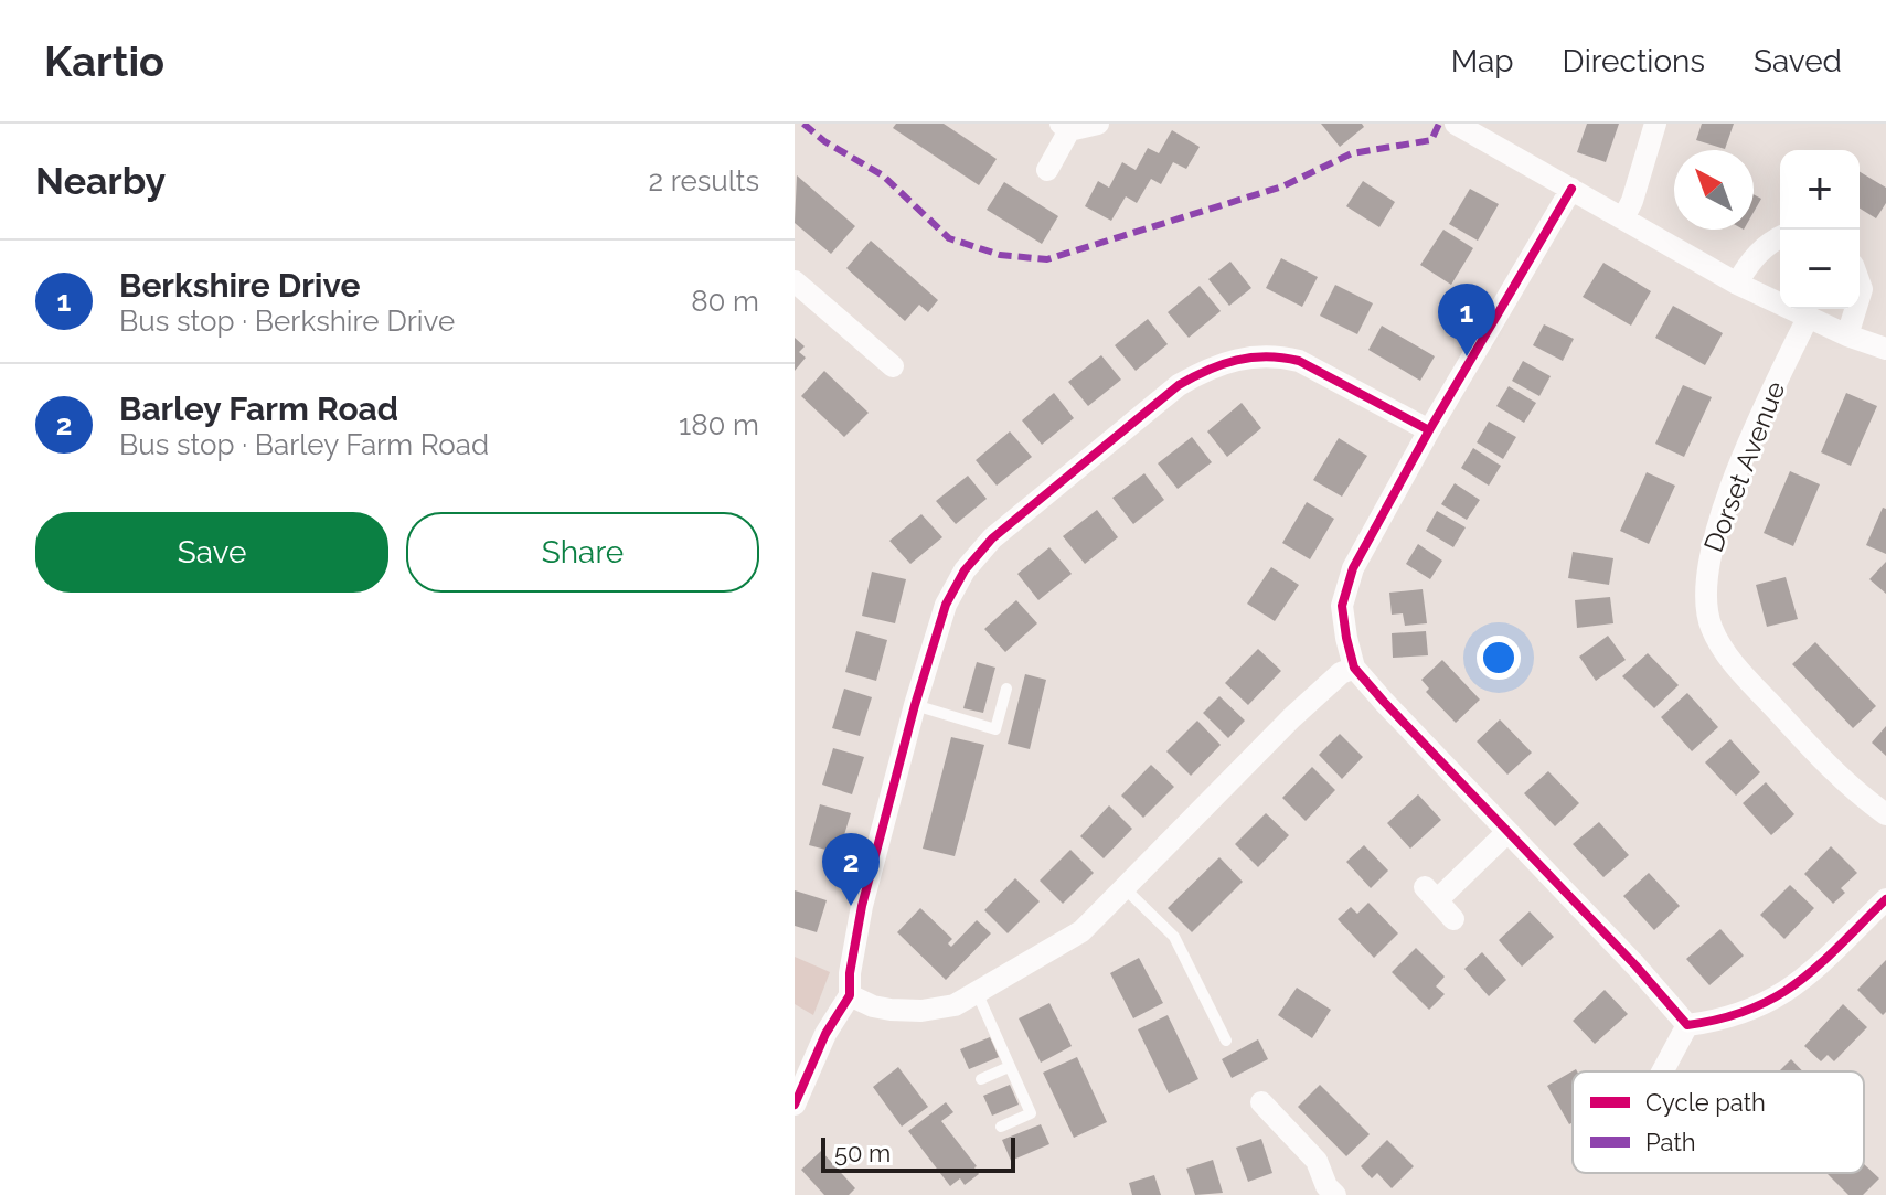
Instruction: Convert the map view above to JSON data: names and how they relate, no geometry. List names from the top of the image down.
{
  "streets": {
    "street": ["Dorset Avenue"]
  },
  "legend": ["Cycle path", "Path"],
  "scale_bar": "50 m",
  "north": "top left",
  "page": {
    "header": "Kartio",
    "nav": ["Map", "Directions", "Saved"],
    "heading": ["Nearby", "2 results"],
    "map_buttons": ["+", "−"],
    "list": [
      {
        "mark": "1",
        "name": "Berkshire Drive",
        "note": "Bus stop · Berkshire Drive",
        "value": "80 m"
      },
      {
        "mark": "2",
        "name": "Barley Farm Road",
        "note": "Bus stop · Barley Farm Road",
        "value": "180 m"
      }
    ],
    "pins": ["1", "2"],
    "buttons": ["Save", "Share"],
    "scale": "50 m"
  }
}
